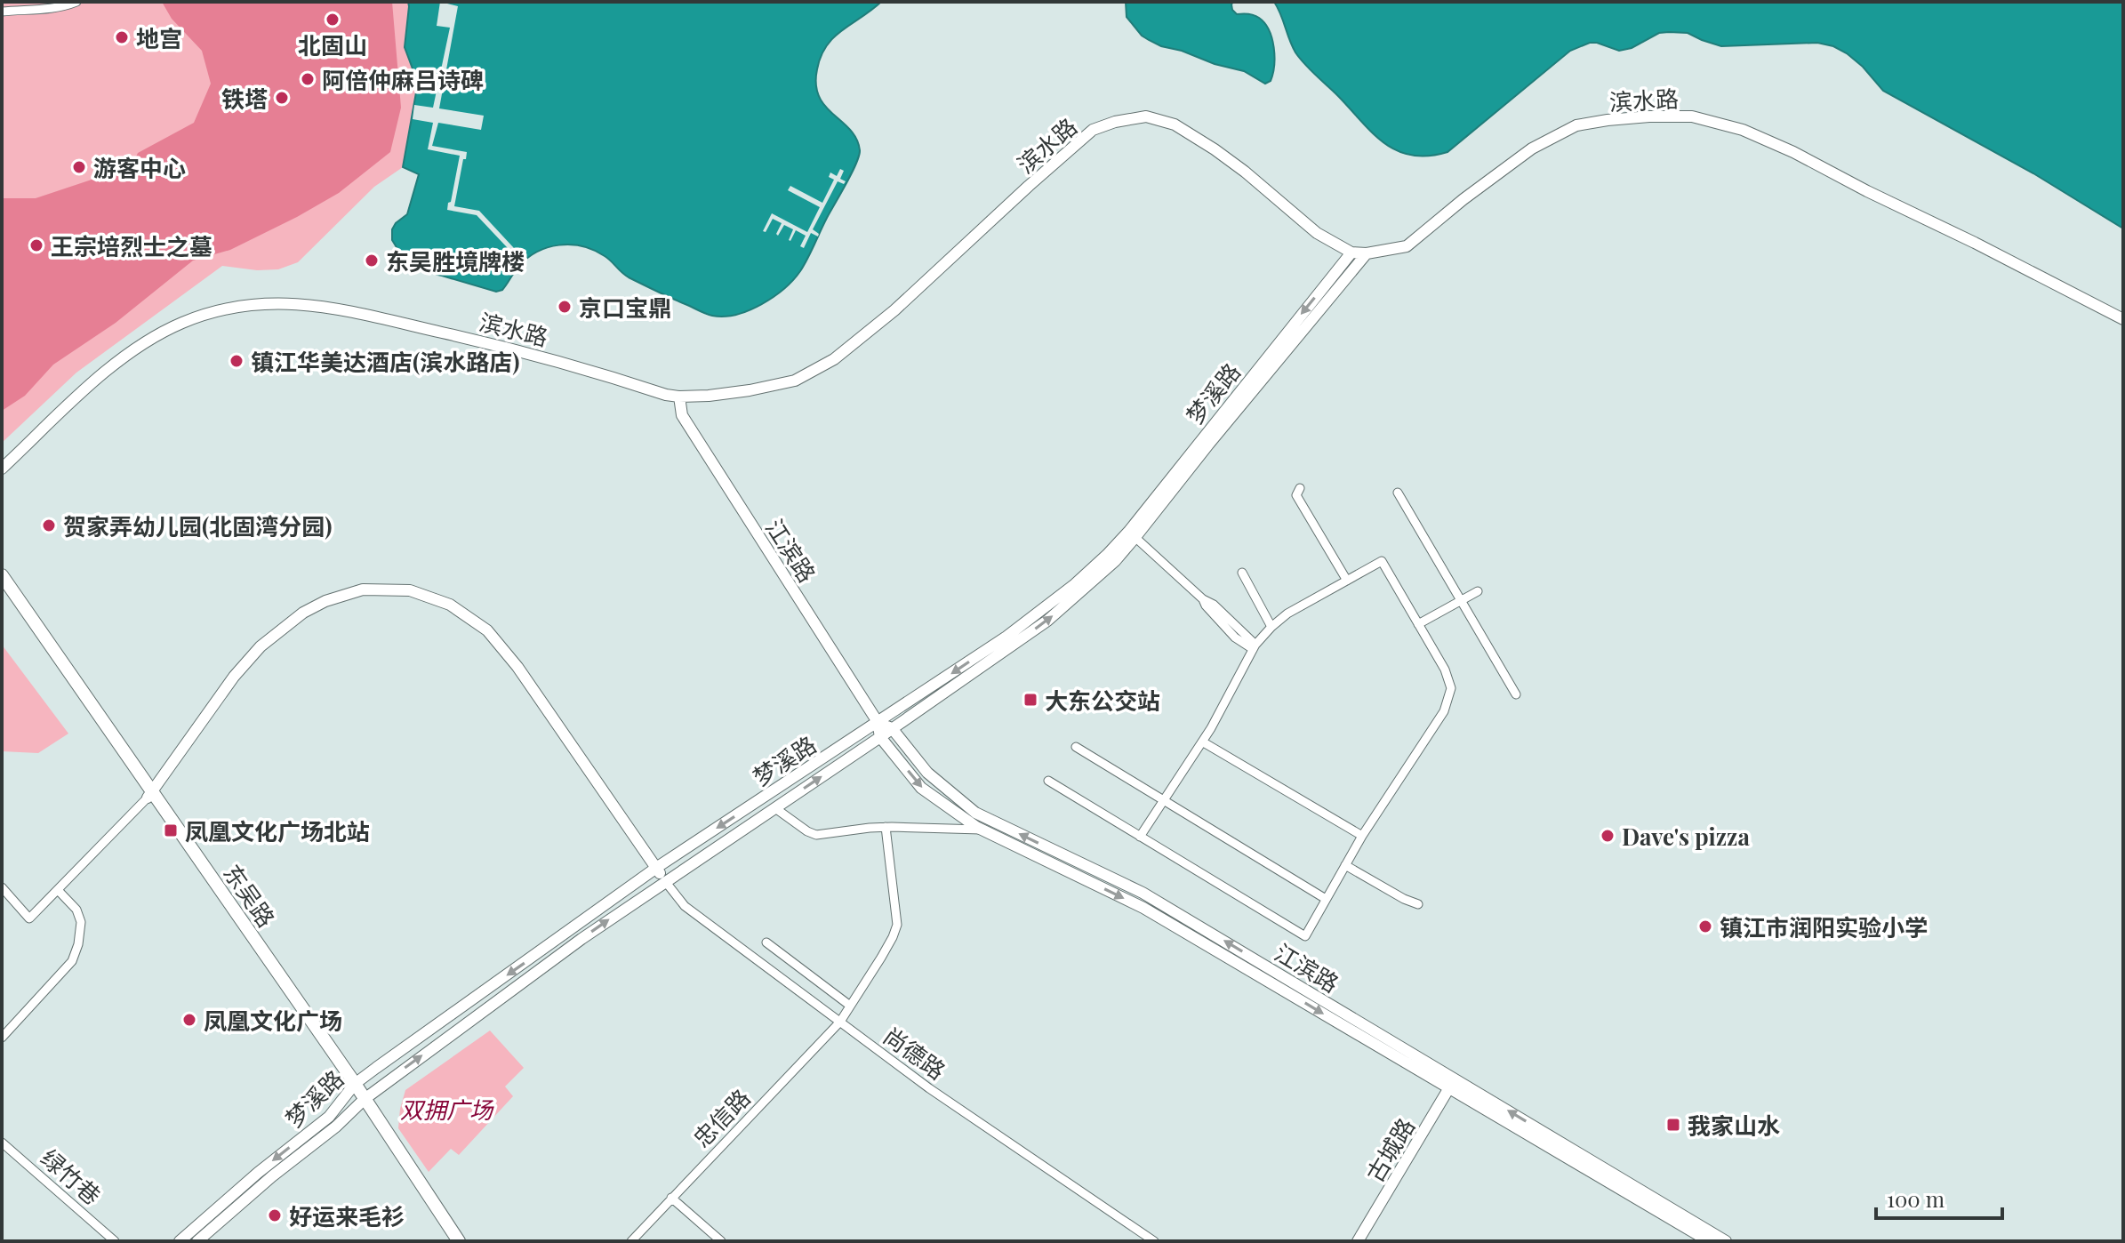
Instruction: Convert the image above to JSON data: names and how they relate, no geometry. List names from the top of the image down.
{
  "streets": {
    "main road": [
      "滨水路",
      "梦溪路",
      "江滨路",
      "东吴路",
      "古城路"
    ],
    "street": ["尚德路", "忠信路", "绿竹巷"]
  },
  "crossings": [
    ["滨水路", "梦溪路"],
    ["滨水路", "江滨路"],
    ["梦溪路", "江滨路"],
    ["梦溪路", "东吴路"],
    ["梦溪路", "尚德路"],
    ["江滨路", "古城路"],
    ["尚德路", "忠信路"]
  ],
  "parks": ["双拥广场"],
  "places": {
    "other": [
      "北固山",
      "地宫",
      "阿倍仲麻吕诗碑",
      "铁塔",
      "游客中心",
      "王宗培烈士之墓",
      "东吴胜境牌楼",
      "京口宝鼎",
      "镇江华美达酒店(滨水路店)",
      "贺家弄幼儿园(北固湾分园)",
      "Dave's pizza",
      "镇江市润阳实验小学",
      "凤凰文化广场",
      "好运来毛衫"
    ],
    "transit": ["大东公交站", "凤凰文化广场北站", "我家山水"]
  },
  "scale_bar": "100 m"
}
